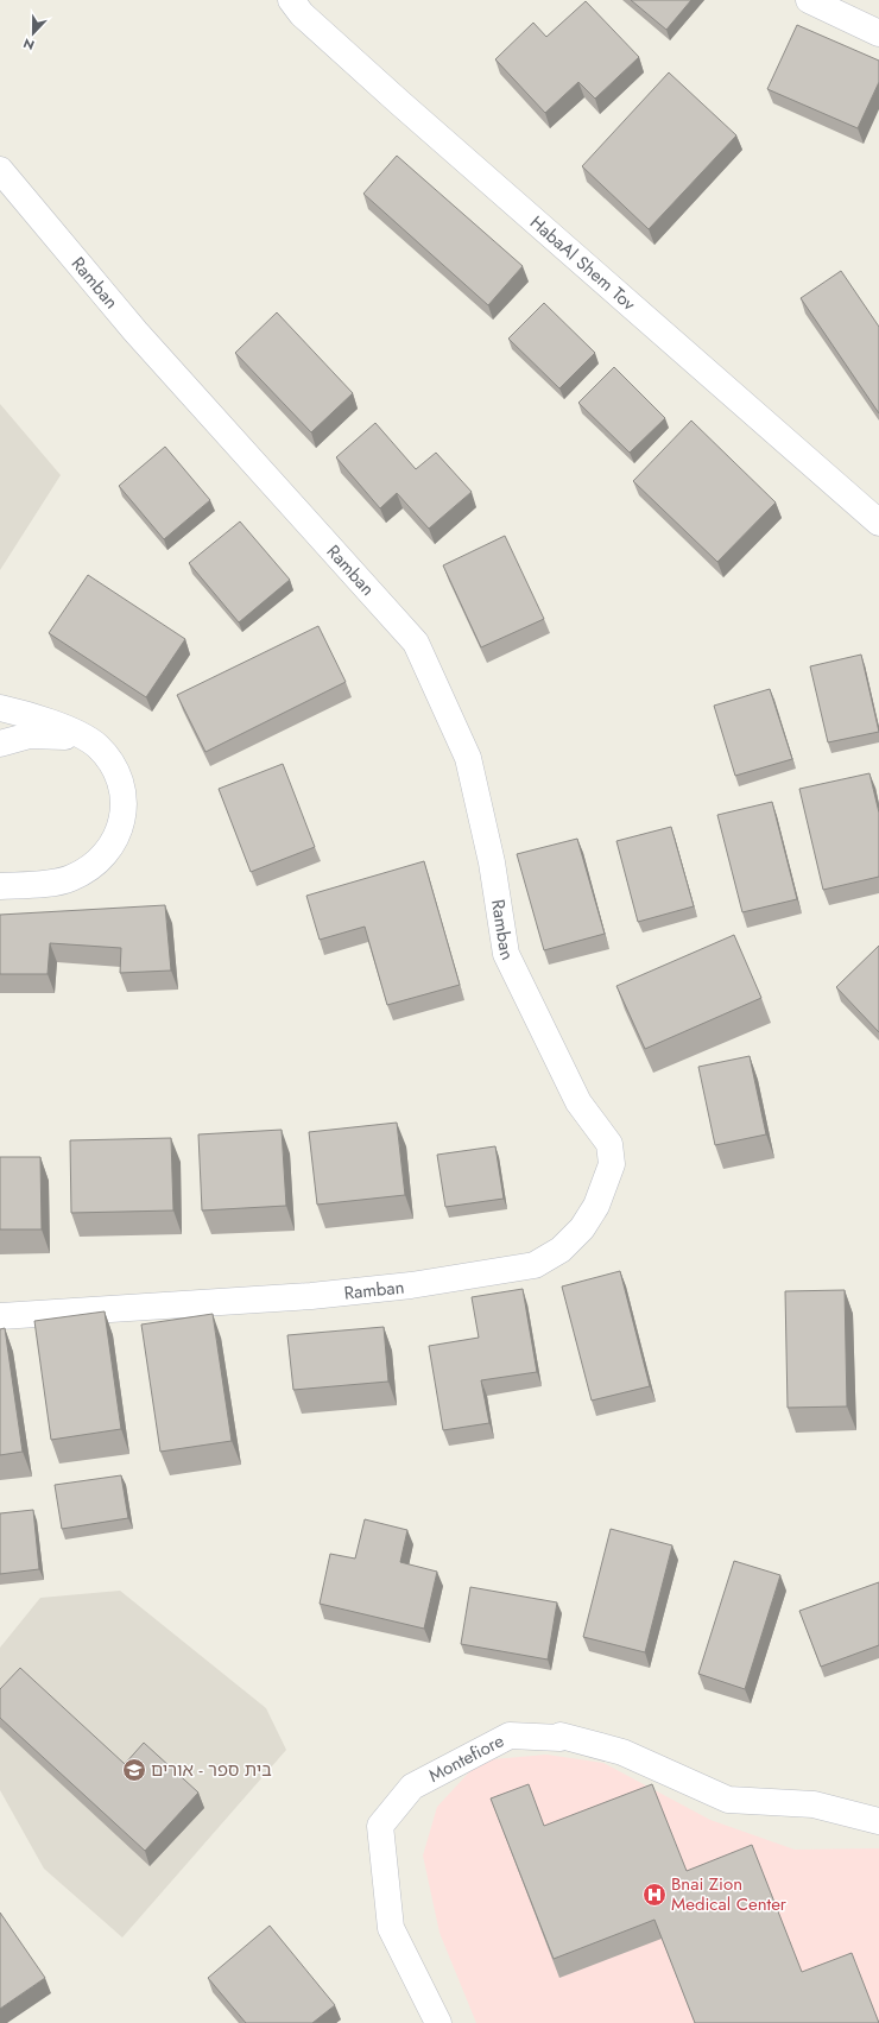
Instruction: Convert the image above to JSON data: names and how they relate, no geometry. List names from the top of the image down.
{
  "streets": {
    "street": ["HabaAl Shem Tov", "Ramban", "Montefiore"]
  },
  "places": {
    "school or university": ["בית ספר - אורים"],
    "hospital": ["Bnai Zion Medical Center"]
  },
  "north": "bottom"
}
